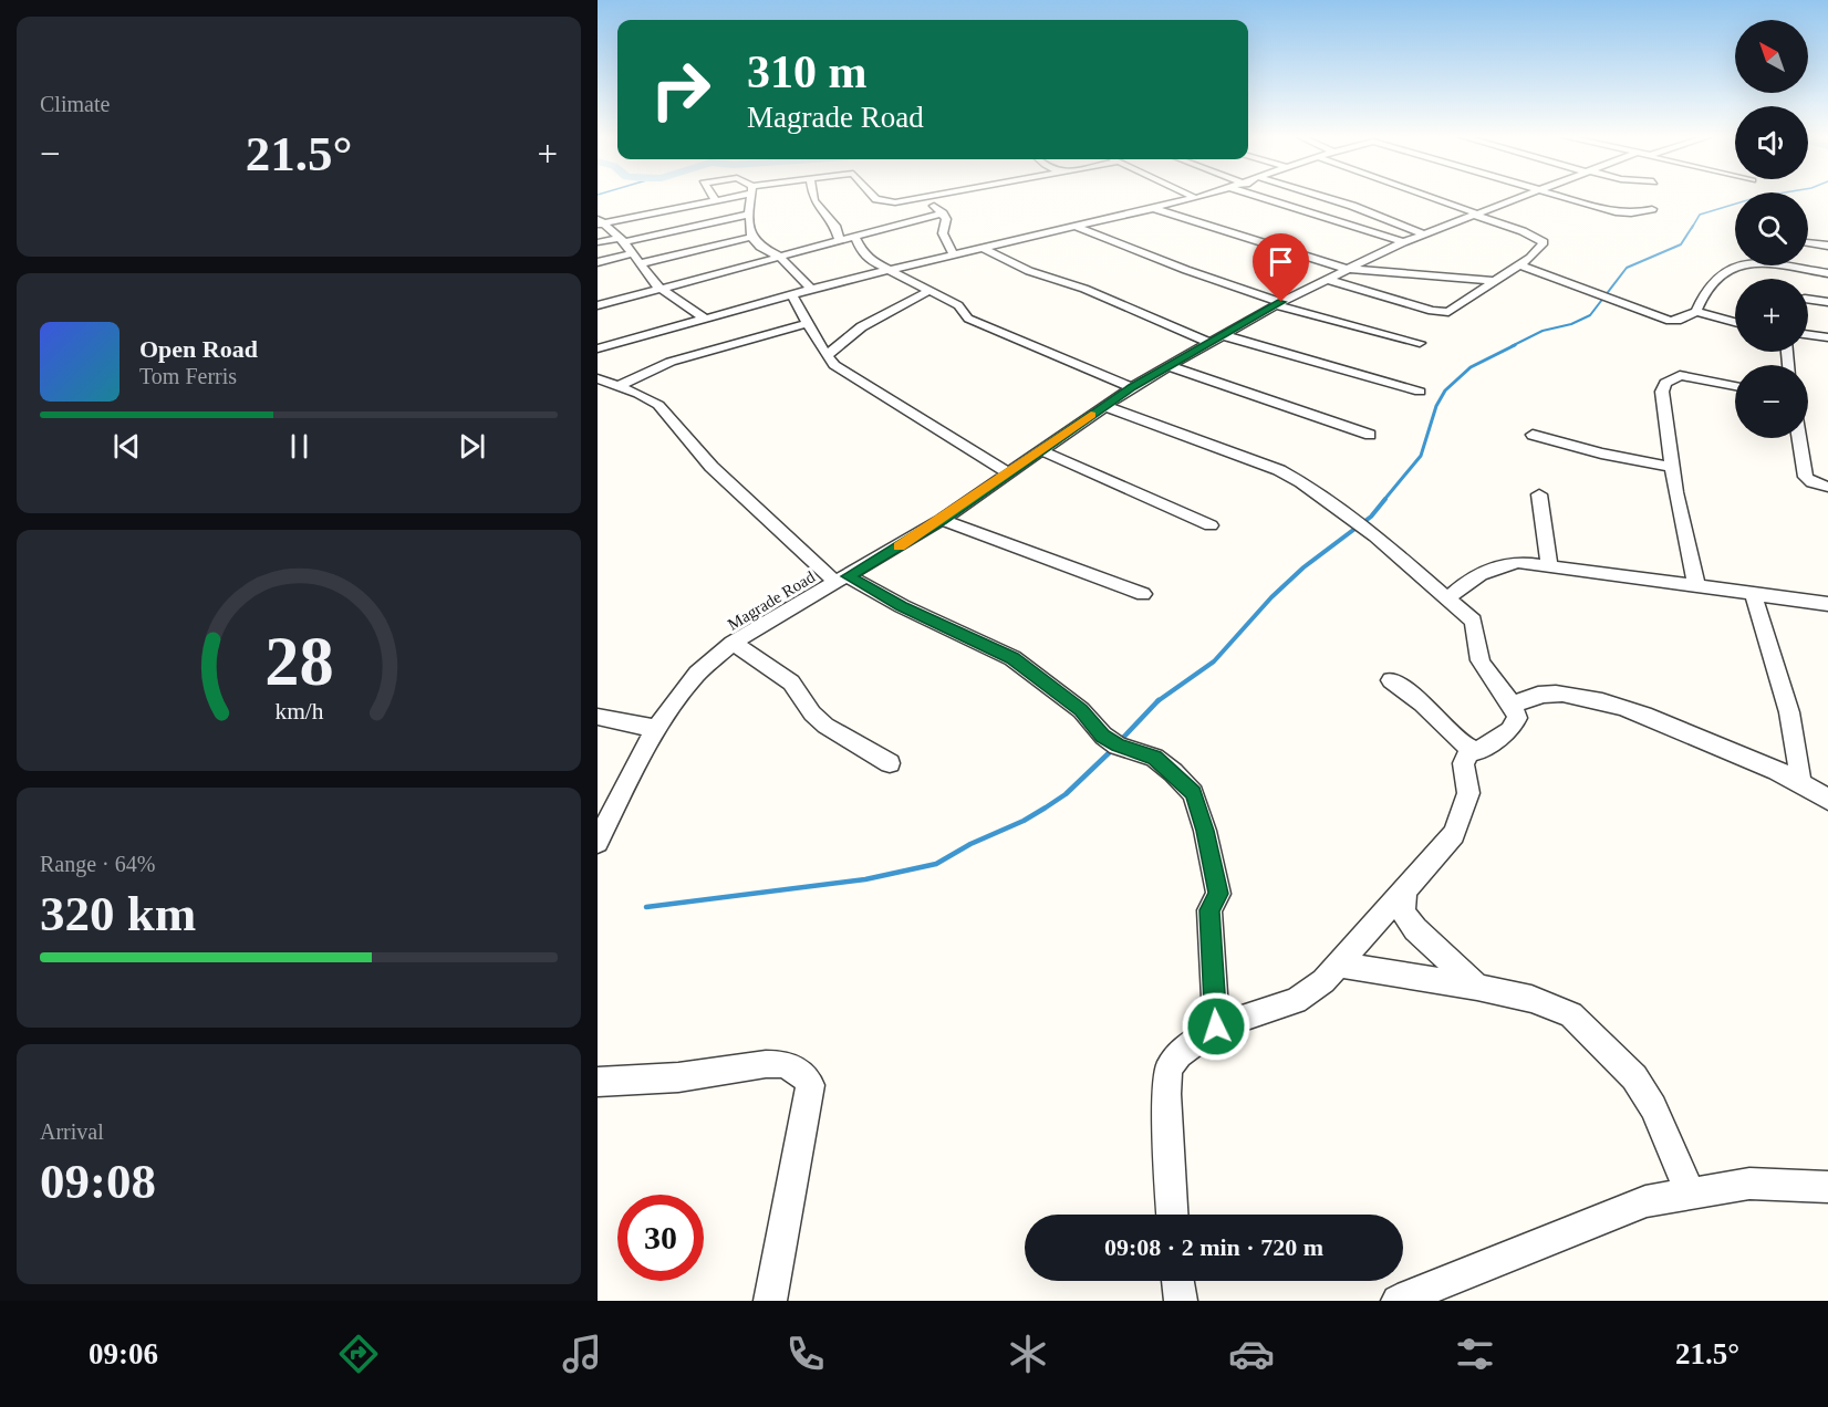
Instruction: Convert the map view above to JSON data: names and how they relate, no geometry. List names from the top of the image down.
{
  "streets": {
    "street": ["Magrade Road"]
  },
  "north": "top left",
  "page": {
    "tile": [
      "Climate",
      ["Range · 64%", "320 km"],
      ["Arrival", "09:08"]
    ],
    "map_buttons": ["+", "−"],
    "turn": ["310 m", "Magrade Road"],
    "heat": ["−", "21.5°", "+"],
    "song": ["Open Road", "Tom Ferris"],
    "limit": "30",
    "trip": "09:08 · 2 min · 720 m",
    "tabs": ["09:06", "21.5°"],
    "gauge": ["28", "km/h"]
  }
}
